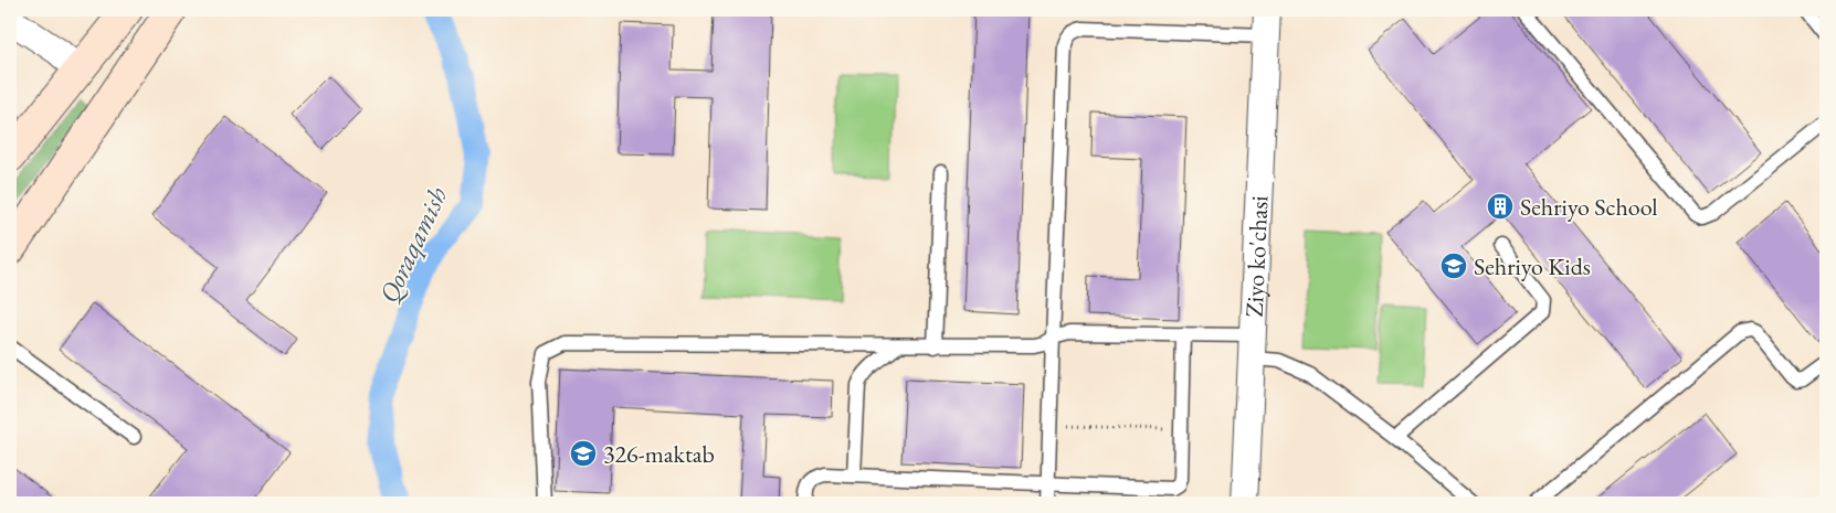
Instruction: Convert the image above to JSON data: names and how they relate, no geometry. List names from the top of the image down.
{
  "streets": {
    "street": ["Ziyo ko'chasi"]
  },
  "water": ["Qoraqamish"],
  "places": {
    "building": ["Sehriyo School"],
    "school or university": ["Sehriyo Kids", "326-maktab"]
  }
}
